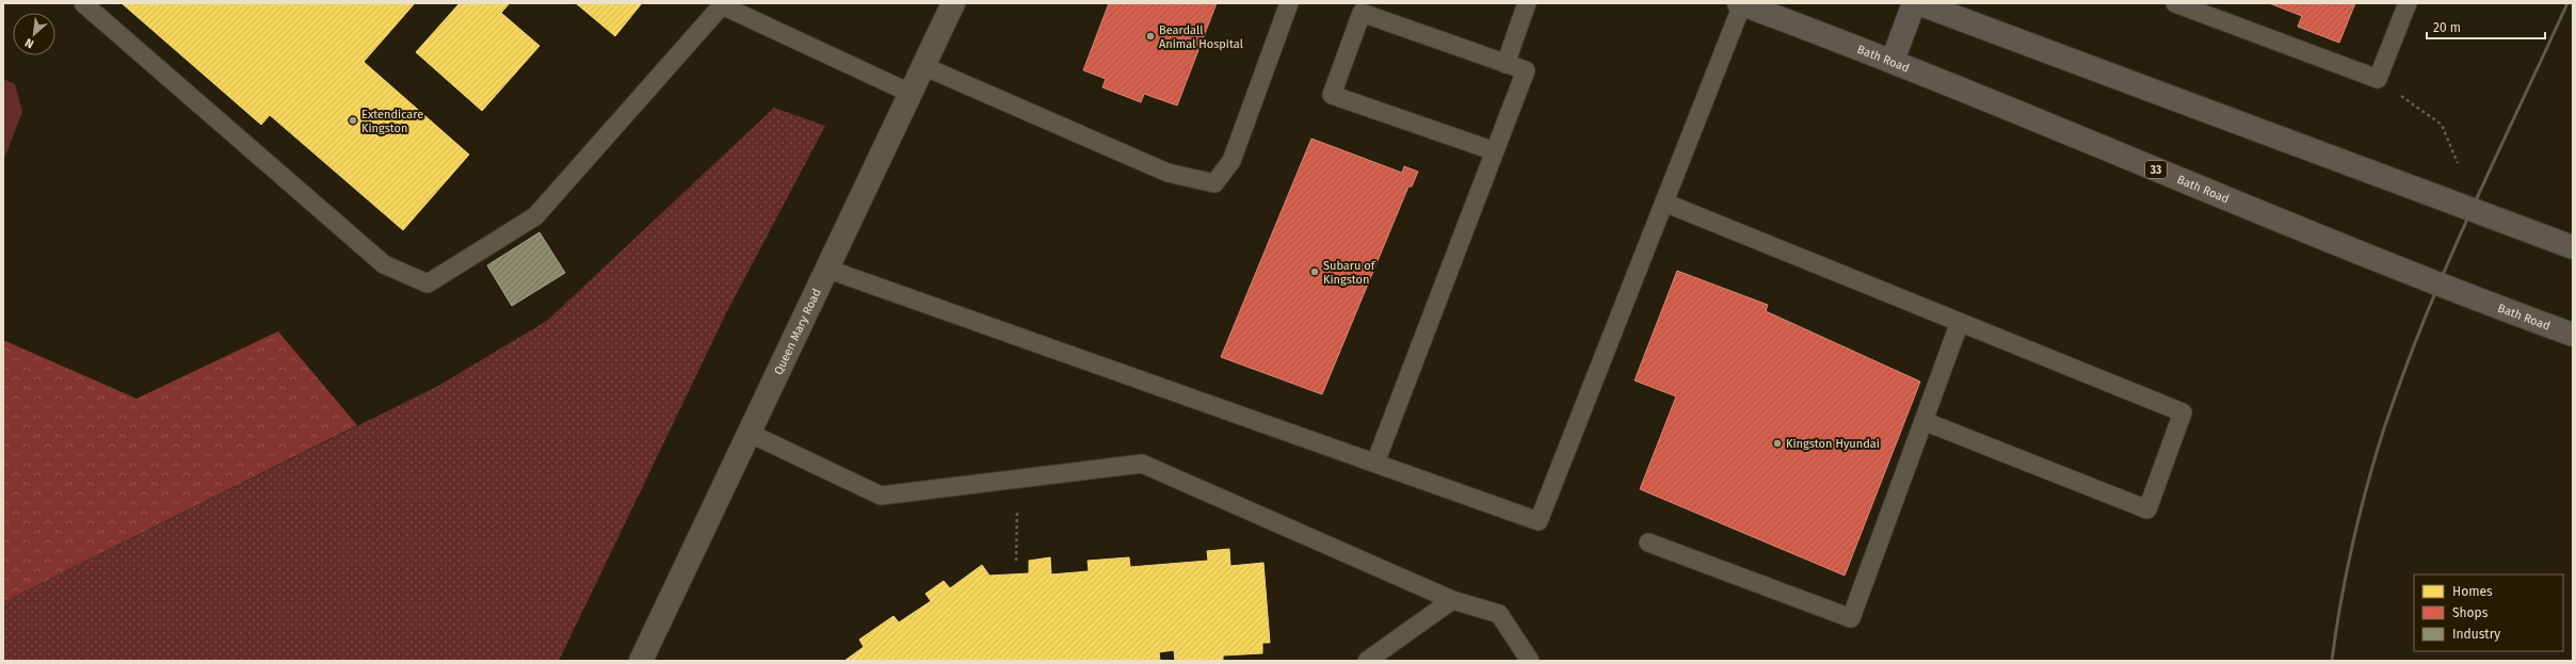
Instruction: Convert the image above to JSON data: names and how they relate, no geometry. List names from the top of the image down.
{
  "streets": {
    "main road": ["Bath Road", "33"],
    "street": ["Queen Mary Road"]
  },
  "places": [
    "Beardall Animal Hospital",
    "Extendicare Kingston",
    "Subaru of Kingston",
    "Kingston Hyundai"
  ],
  "legend": ["Homes", "Shops", "Industry"],
  "scale_bar": "20 m",
  "north": "bottom left"
}
